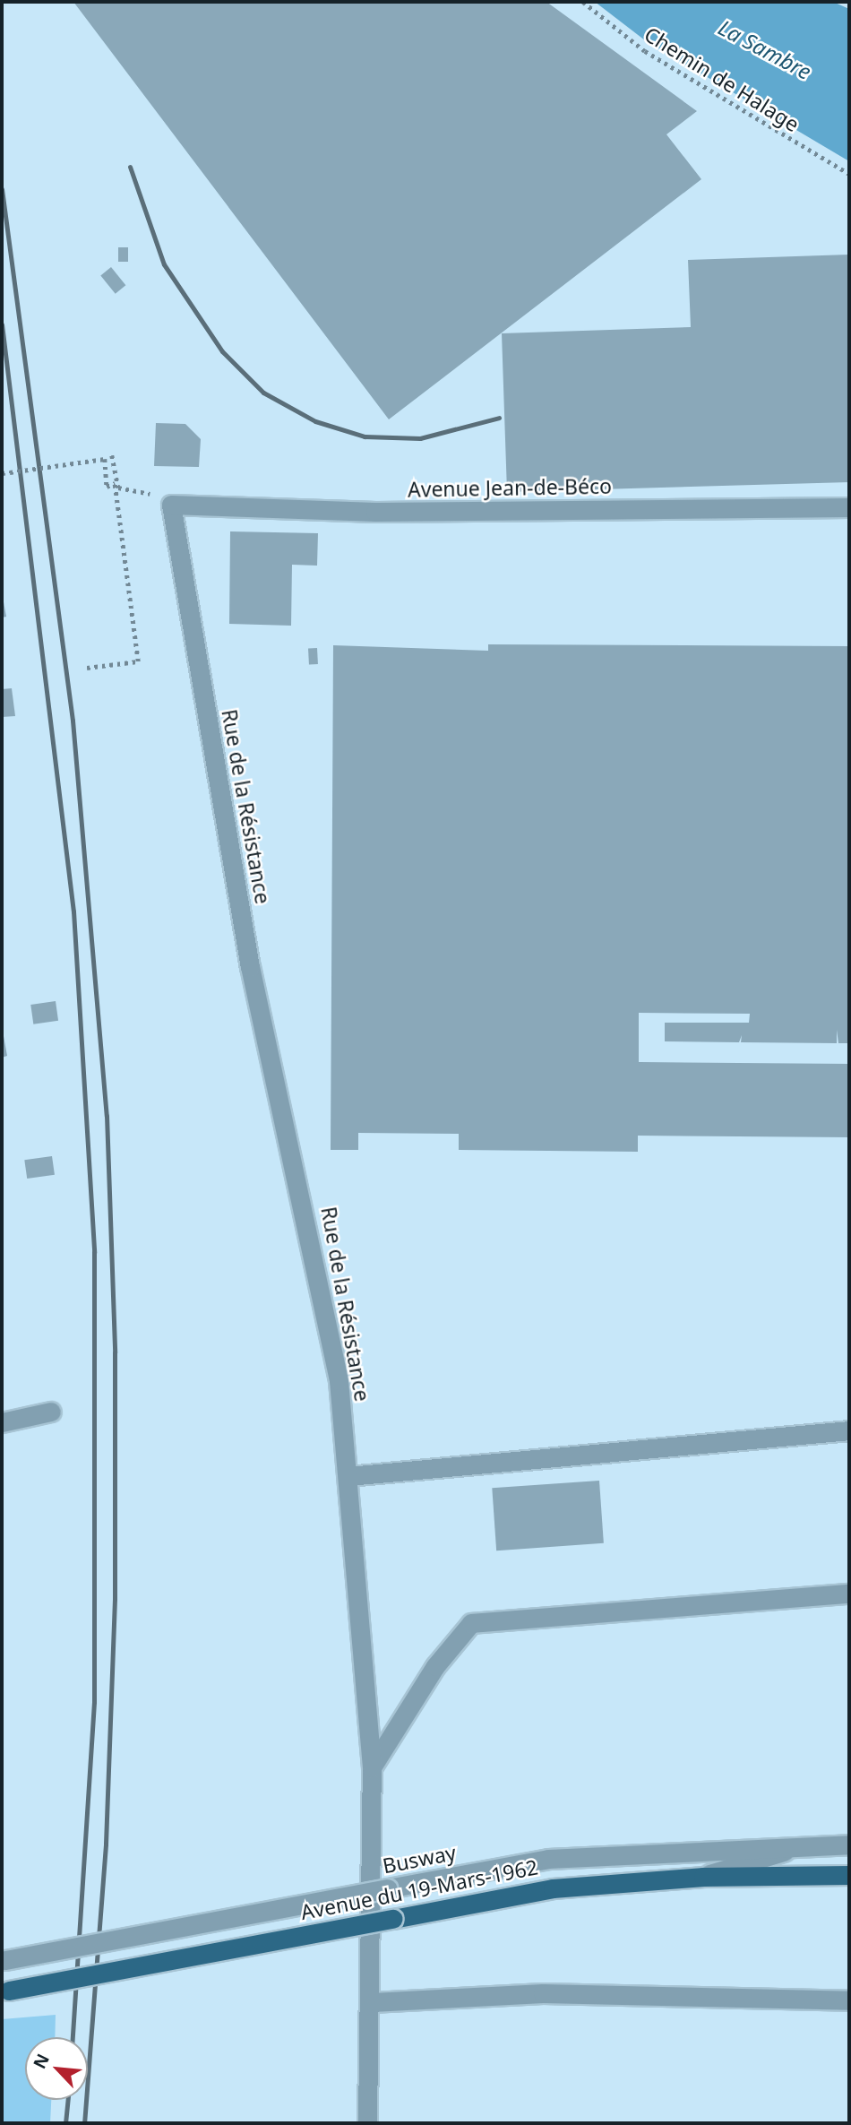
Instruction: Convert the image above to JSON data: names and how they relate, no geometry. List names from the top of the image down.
{
  "streets": {
    "main road": ["Avenue du 19-Mars-1962"],
    "street": ["Avenue Jean-de-Béco", "Rue de la Résistance", "Busway"],
    "path": ["Chemin de Halage"]
  },
  "crossings": [
    ["Avenue Jean-de-Béco", "Rue de la Résistance"]
  ],
  "water": ["La Sambre"],
  "north": "top left"
}
